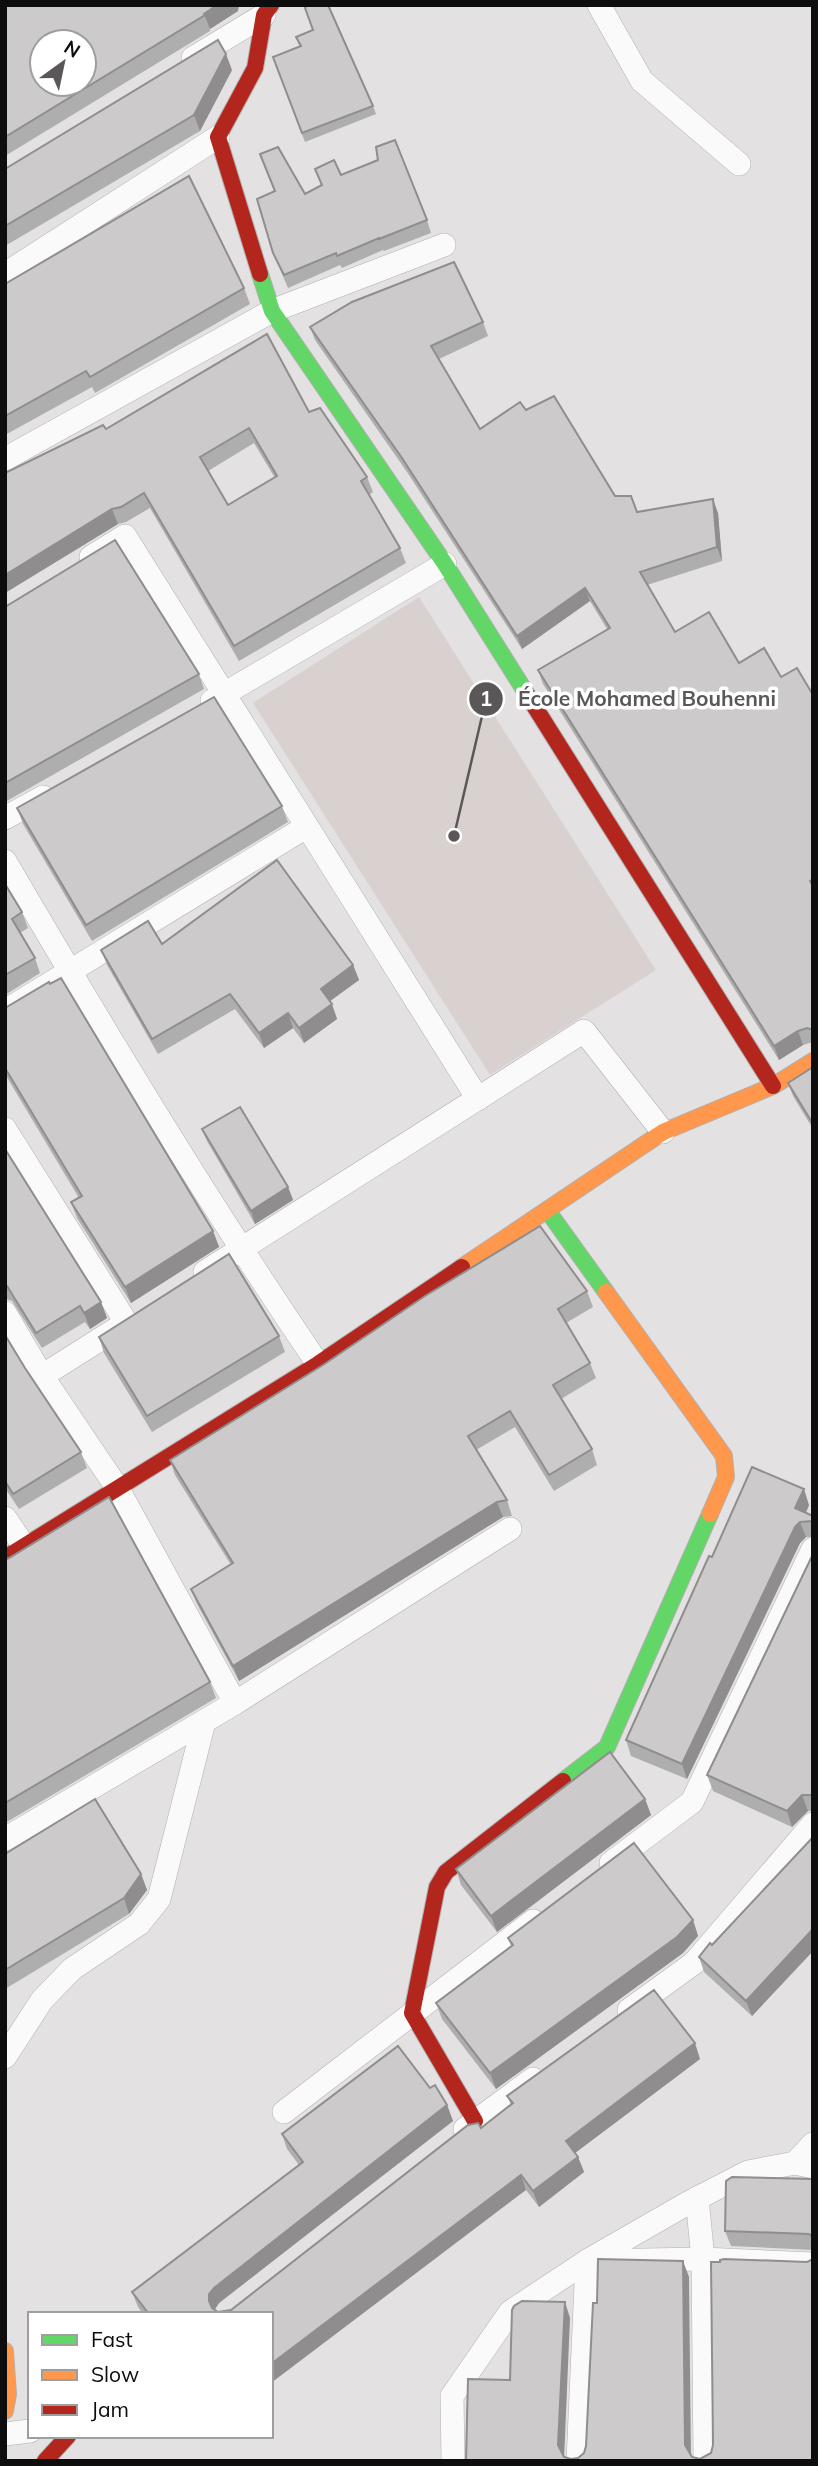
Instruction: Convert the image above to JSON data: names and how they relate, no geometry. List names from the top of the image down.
{
  "places": ["École Mohamed Bouhenni"],
  "legend": ["Fast", "Slow", "Jam"],
  "north": "top right"
}
